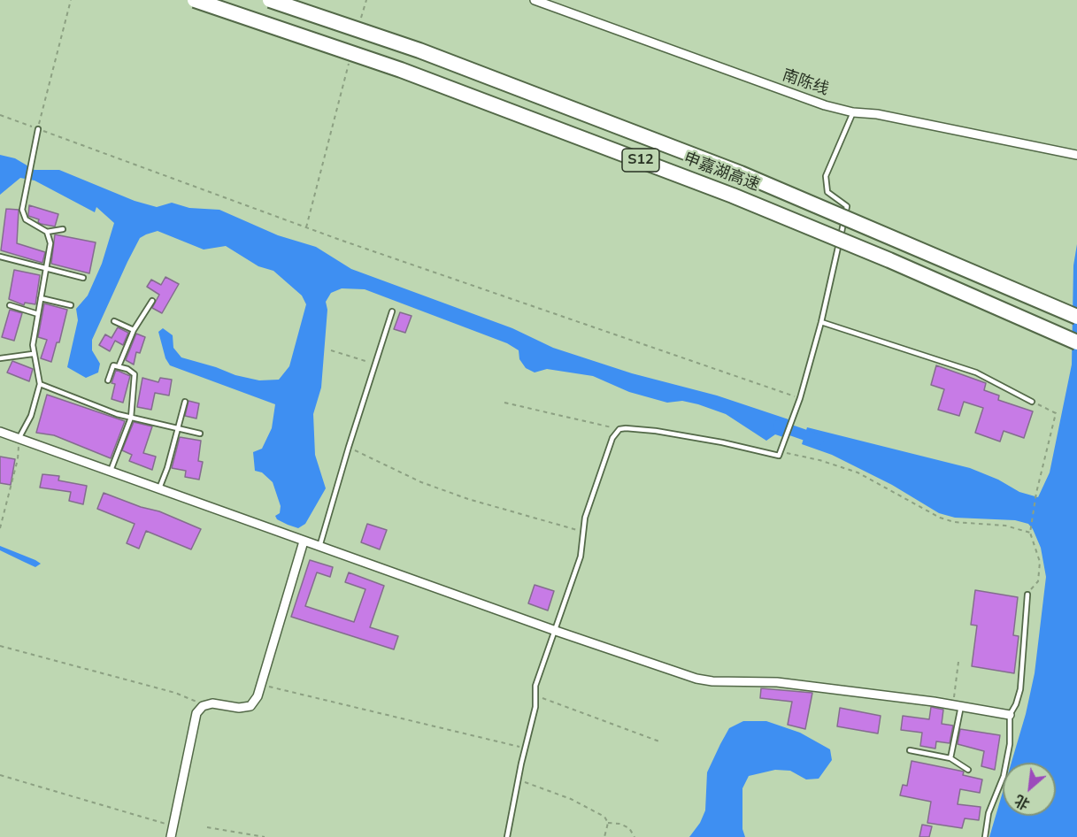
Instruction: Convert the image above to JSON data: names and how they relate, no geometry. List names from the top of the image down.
{
  "streets": {
    "highway": ["S12", "申嘉湖高速"],
    "street": ["南陈线"]
  },
  "north": "bottom left"
}
